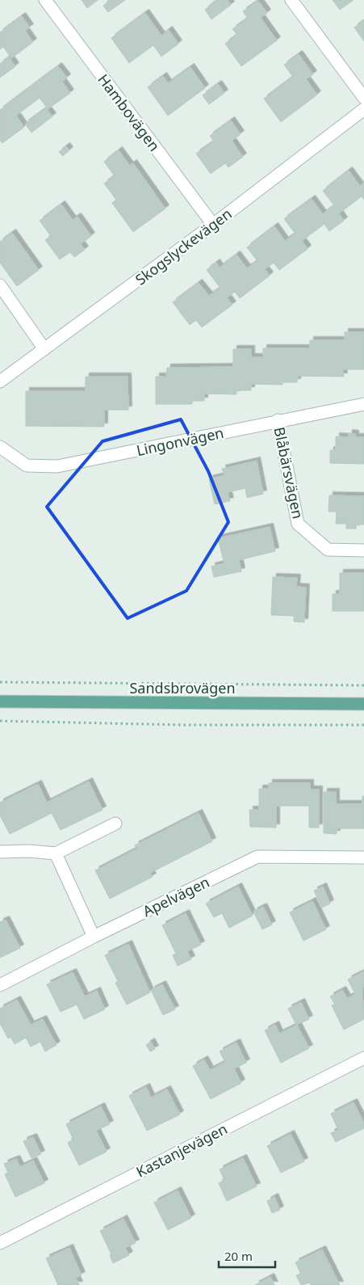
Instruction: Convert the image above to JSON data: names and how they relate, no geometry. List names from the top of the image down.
{
  "streets": {
    "main road": ["Sandsbrovägen"],
    "street": [
      "Hambovägen",
      "Skogslyckevägen",
      "Lingonvägen",
      "Blåbärsvägen",
      "Apelvägen",
      "Kastanjevägen"
    ]
  },
  "crossings": [
    ["Hambovägen", "Skogslyckevägen"],
    ["Lingonvägen", "Blåbärsvägen"]
  ],
  "scale_bar": "20 m"
}
